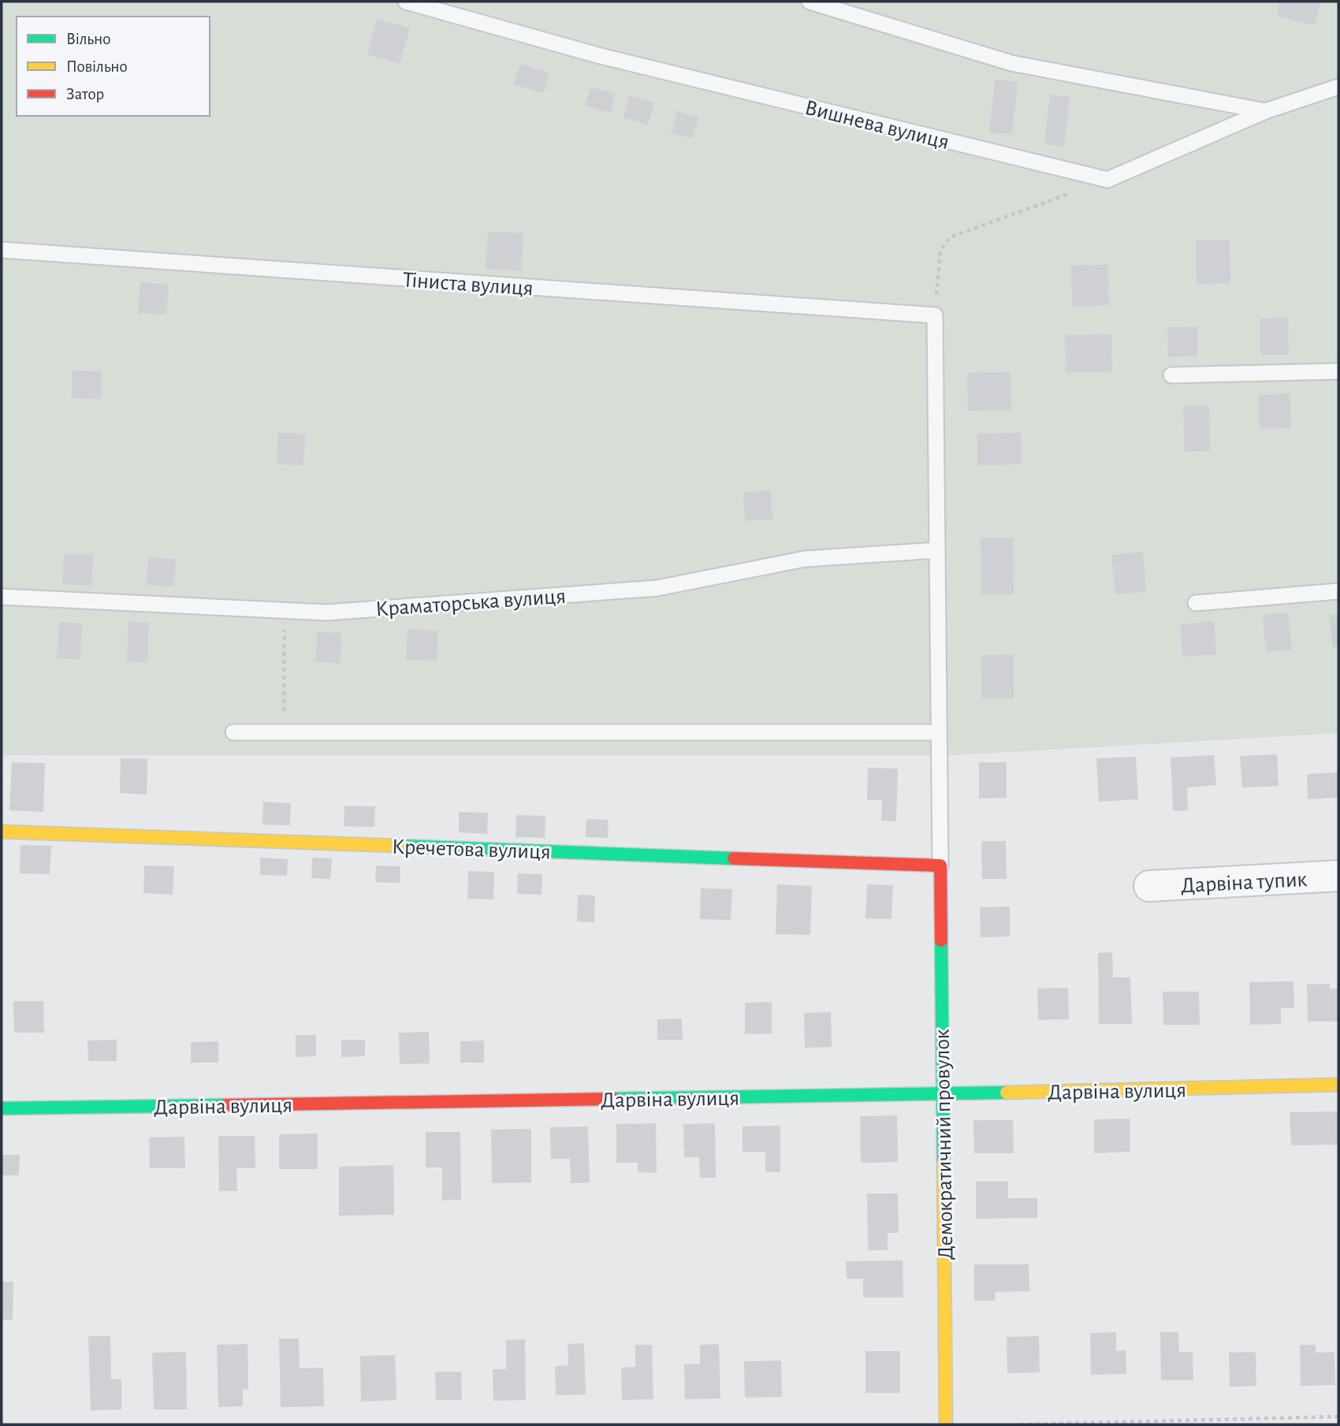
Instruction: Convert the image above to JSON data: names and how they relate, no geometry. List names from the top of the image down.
{
  "streets": {
    "street": [
      "Кречетова вулиця",
      "Дарвіна тупик",
      "Дарвіна вулиця",
      "Демократичний провулок"
    ],
    "lane": ["Вишнева вулиця", "Тіниста вулиця", "Краматорська вулиця"]
  },
  "crossings": [
    ["Кречетова вулиця", "Демократичний провулок"],
    ["Дарвіна вулиця", "Демократичний провулок"]
  ],
  "legend": ["Вільно", "Повільно", "Затор"]
}
